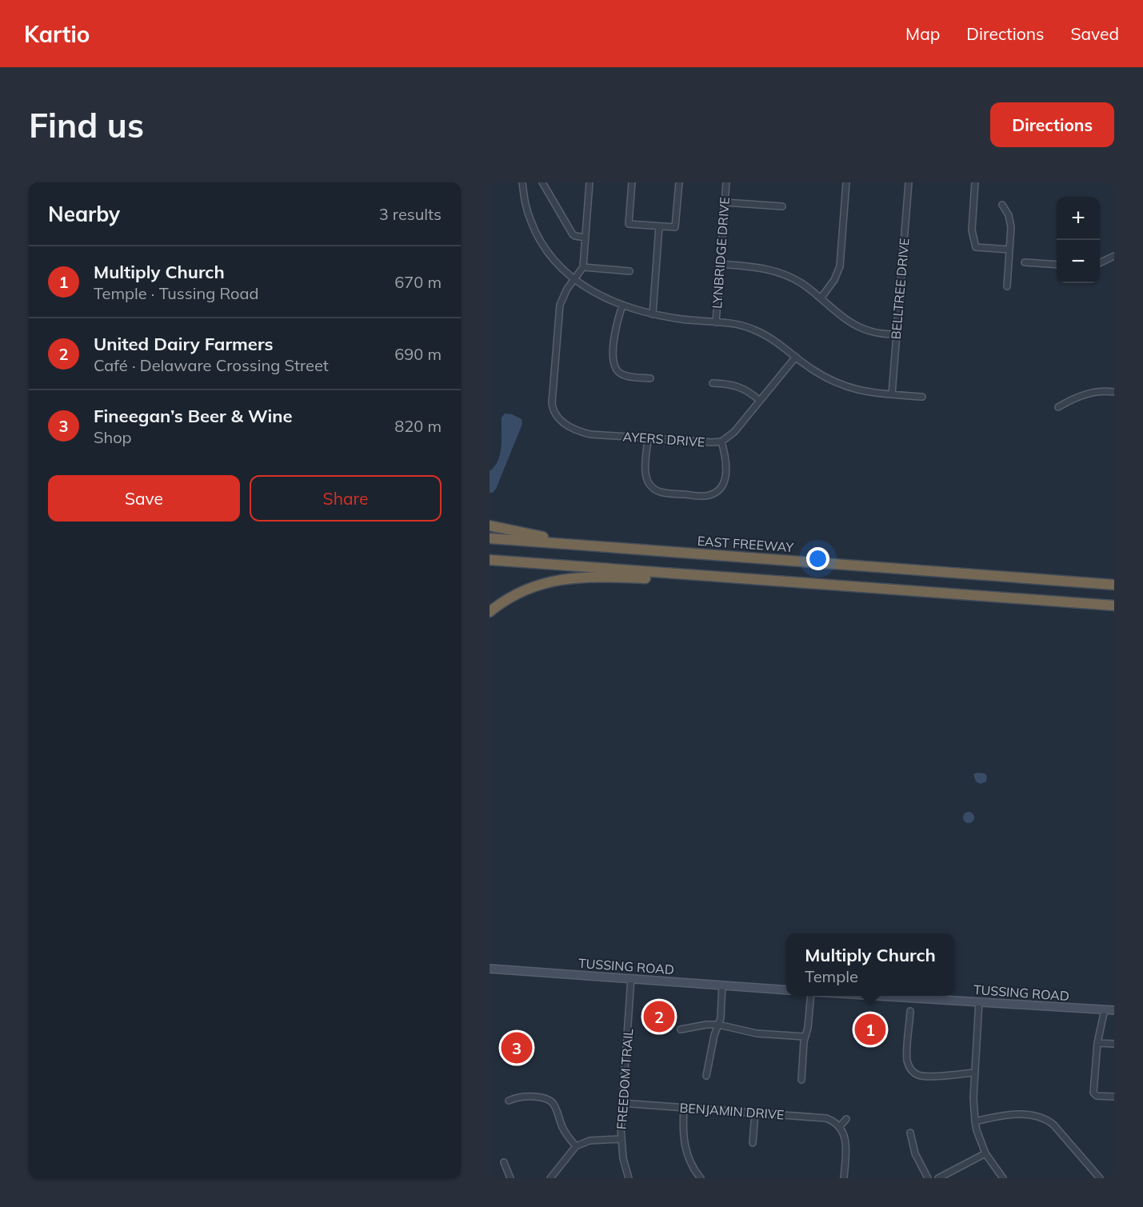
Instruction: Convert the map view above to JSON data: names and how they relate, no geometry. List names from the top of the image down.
{
  "streets": {
    "highway": ["EAST FREEWAY"],
    "main road": ["TUSSING ROAD"],
    "street": [
      "LYNBRIDGE DRIVE",
      "BELLTREE DRIVE",
      "AYERS DRIVE",
      "FREEDOM TRAIL",
      "BENJAMIN DRIVE"
    ]
  },
  "crossings": [
    ["TUSSING ROAD", "FREEDOM TRAIL"],
    ["FREEDOM TRAIL", "BENJAMIN DRIVE"]
  ],
  "page": {
    "header": "Kartio",
    "nav": ["Map", "Directions", "Saved"],
    "buttons": [
      "Directions",
      ["Save", "Share"]
    ],
    "title": "Find us",
    "heading": ["Nearby", "3 results"],
    "map_buttons": ["+", "−"],
    "list": [
      {
        "mark": "1",
        "name": "Multiply Church",
        "note": "Temple · Tussing Road",
        "value": "670 m"
      },
      {
        "mark": "2",
        "name": "United Dairy Farmers",
        "note": "Café · Delaware Crossing Street",
        "value": "690 m"
      },
      {
        "mark": "3",
        "name": "Fineegan’s Beer & Wine",
        "note": "Shop",
        "value": "820 m"
      }
    ],
    "popup": ["Multiply Church", "Temple"],
    "pins": ["2", "1", "3"]
  }
}
